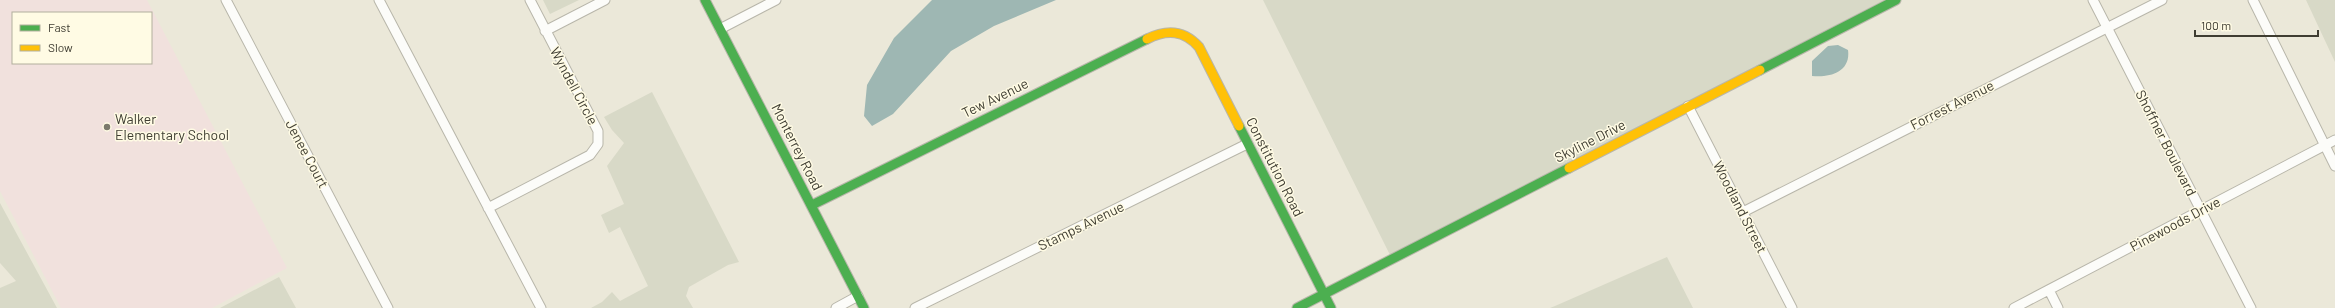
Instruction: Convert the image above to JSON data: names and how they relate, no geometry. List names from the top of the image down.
{
  "streets": {
    "street": [
      "Wyndell Circle",
      "Tew Avenue",
      "Forrest Avenue",
      "Skyline Drive",
      "Shoffner Boulevard",
      "Monterrey Road",
      "Jenee Court",
      "Constitution Road",
      "Woodland Street",
      "Pinewoods Drive",
      "Stamps Avenue"
    ]
  },
  "crossings": [
    ["Tew Avenue", "Monterrey Road"],
    ["Tew Avenue", "Constitution Road"],
    ["Forrest Avenue", "Shoffner Boulevard"],
    ["Forrest Avenue", "Woodland Street"],
    ["Skyline Drive", "Constitution Road"],
    ["Skyline Drive", "Woodland Street"],
    ["Shoffner Boulevard", "Pinewoods Drive"],
    ["Constitution Road", "Stamps Avenue"]
  ],
  "places": ["Walker Elementary School"],
  "legend": ["Fast", "Slow"],
  "scale_bar": "100 m"
}
